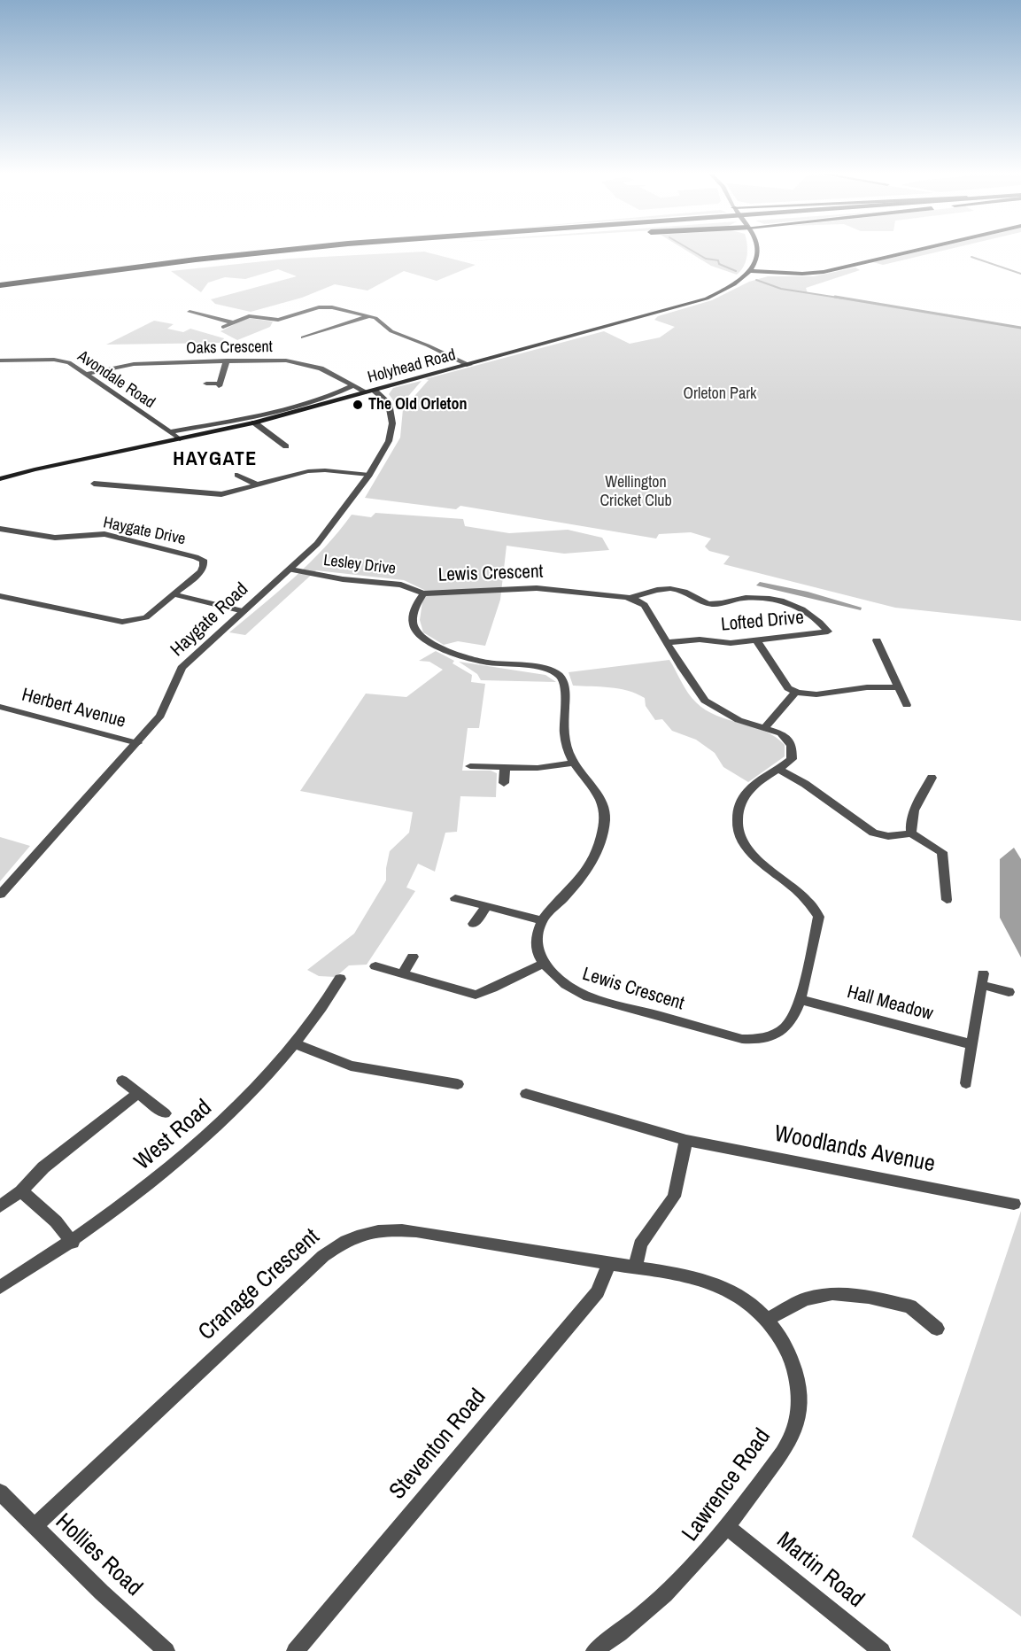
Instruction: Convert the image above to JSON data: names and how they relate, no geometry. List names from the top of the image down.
{
  "streets": {
    "main road": ["Holyhead Road"],
    "street": [
      "Oaks Crescent",
      "Avondale Road",
      "Haygate Drive",
      "Lesley Drive",
      "Lewis Crescent",
      "Haygate Road",
      "Lofted Drive",
      "Herbert Avenue",
      "Hall Meadow",
      "West Road",
      "Woodlands Avenue",
      "Cranage Crescent",
      "Steventon Road",
      "Lawrence Road",
      "Hollies Road",
      "Martin Road"
    ]
  },
  "crossings": [
    ["Oaks Crescent", "Holyhead Road"],
    ["Oaks Crescent", "Avondale Road"],
    ["Oaks Crescent", "Haygate Road"],
    ["Holyhead Road", "Avondale Road"],
    ["Holyhead Road", "Haygate Road"],
    ["Lesley Drive", "Lewis Crescent"],
    ["Lesley Drive", "Haygate Road"],
    ["Lewis Crescent", "Lofted Drive"],
    ["Lewis Crescent", "Hall Meadow"],
    ["Haygate Road", "Herbert Avenue"],
    ["Cranage Crescent", "Steventon Road"],
    ["Cranage Crescent", "Lawrence Road"],
    ["Cranage Crescent", "Hollies Road"],
    ["Steventon Road", "Lawrence Road"],
    ["Lawrence Road", "Martin Road"]
  ],
  "districts": ["HAYGATE"],
  "parks": ["Orleton Park", "Wellington Cricket Club"],
  "places": ["The Old Orleton"]
}
